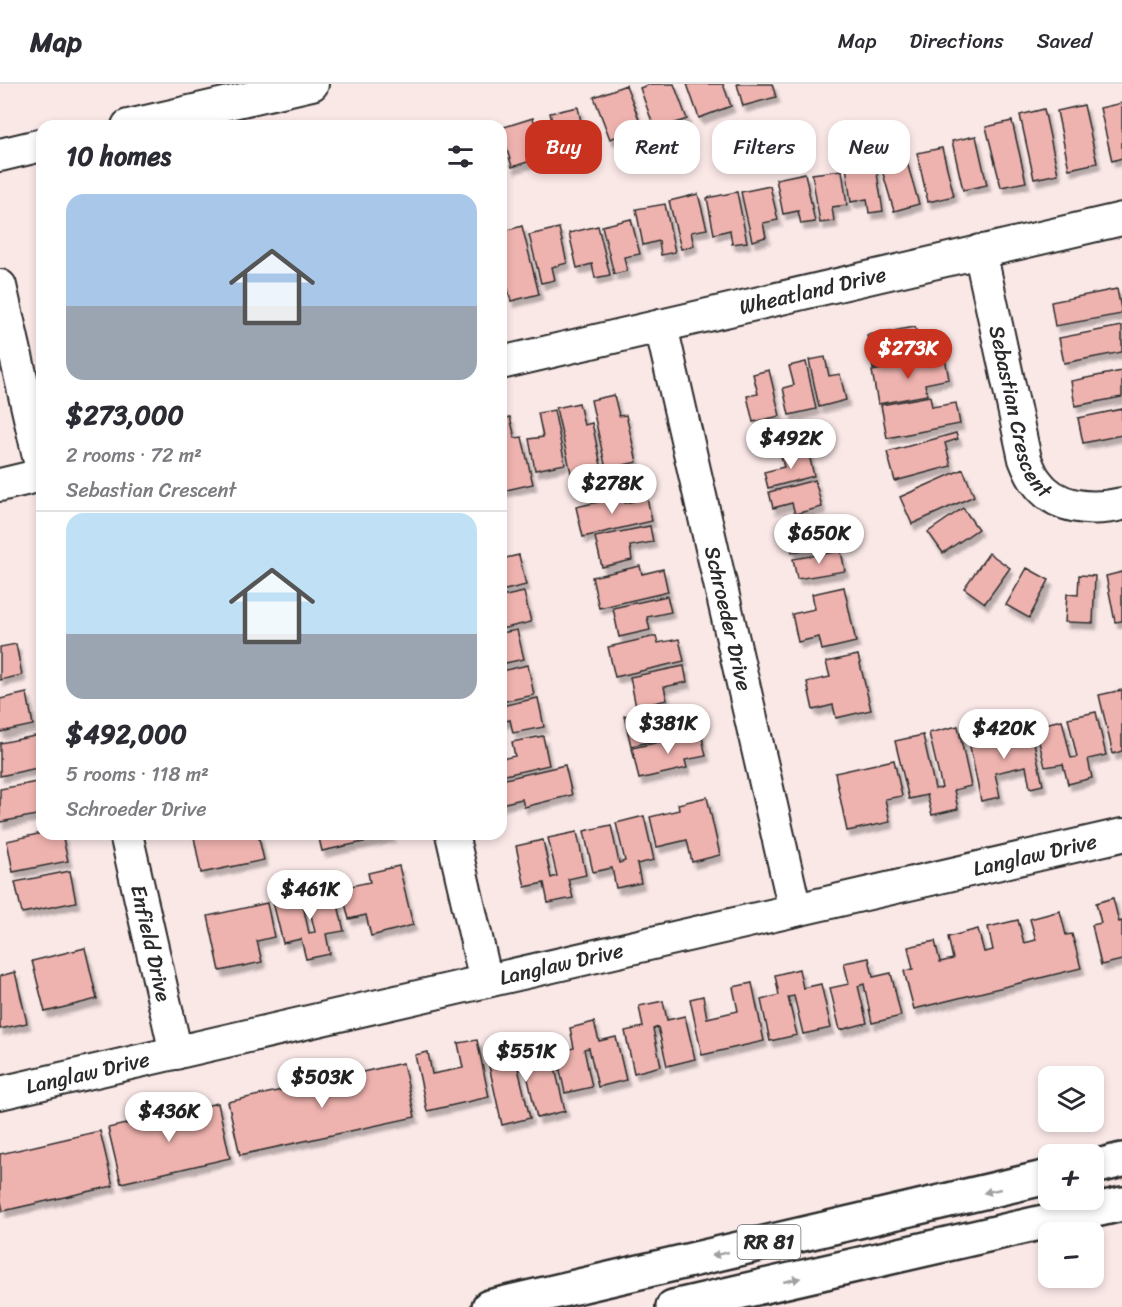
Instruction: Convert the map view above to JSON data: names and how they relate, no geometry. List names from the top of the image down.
{
  "streets": {
    "main road": ["RR 81"],
    "street": [
      "Wheatland Drive",
      "Sebastian Crescent",
      "Schroeder Drive",
      "Langlaw Drive",
      "Enfield Drive"
    ]
  },
  "crossings": [
    ["Wheatland Drive", "Sebastian Crescent"],
    ["Wheatland Drive", "Schroeder Drive"],
    ["Schroeder Drive", "Langlaw Drive"],
    ["Langlaw Drive", "Enfield Drive"]
  ],
  "page": {
    "header": "Map",
    "nav": ["Map", "Directions", "Saved"],
    "chip": [
      "Buy",
      "Rent",
      "Filters",
      "New"
    ],
    "heading": "10 homes",
    "list": [
      {
        "name": "$273,000",
        "note": "2 rooms · 72 m² · Sebastian Crescent"
      },
      {
        "name": "$492,000",
        "note": "5 rooms · 118 m² · Schroeder Drive"
      }
    ],
    "price": [
      "$273K",
      "$492K",
      "$278K",
      "$650K",
      "$381K",
      "$420K",
      "$461K",
      "$551K",
      "$503K",
      "$436K"
    ],
    "map_buttons": ["+", "−"]
  }
}
